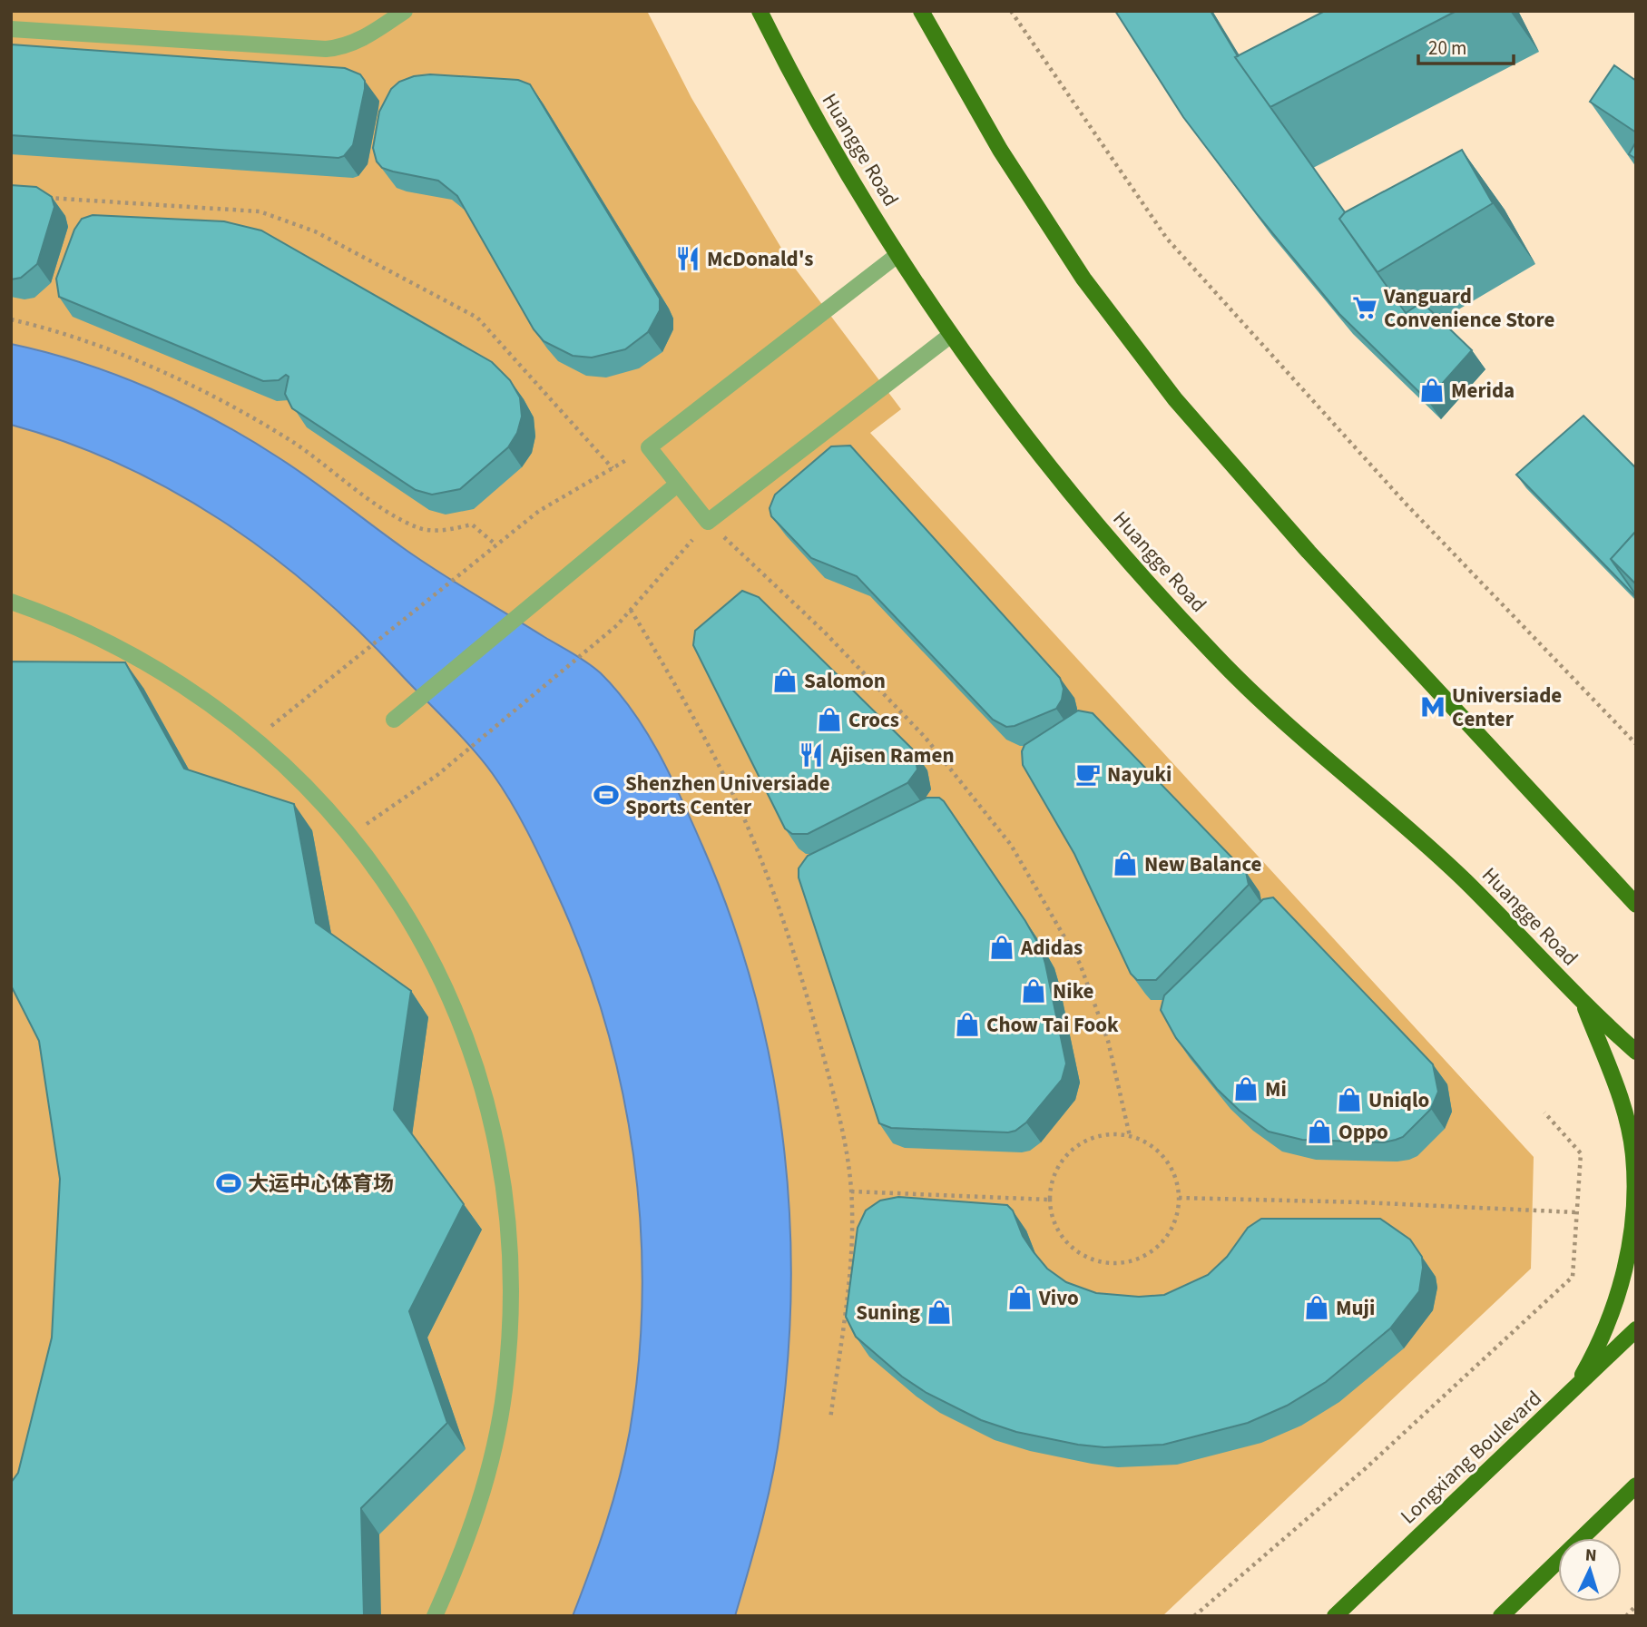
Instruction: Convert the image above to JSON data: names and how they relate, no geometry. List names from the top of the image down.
{
  "streets": {
    "main road": ["Huangge Road", "Longxiang Boulevard"]
  },
  "places": {
    "restaurant": ["McDonald's", "Ajisen Ramen"],
    "supermarket": ["Vanguard Convenience Store"],
    "shop": [
      "Merida",
      "Salomon",
      "Crocs",
      "New Balance",
      "Adidas",
      "Nike",
      "Chow Tai Fook",
      "Mi",
      "Uniqlo",
      "Oppo",
      "Vivo",
      "Muji",
      "Suning"
    ],
    "metro station": ["Universiade Center"],
    "cafe": ["Nayuki"],
    "sports": ["Shenzhen Universiade Sports Center", "大运中心体育场"]
  },
  "scale_bar": "20 m",
  "north": "top"
}
